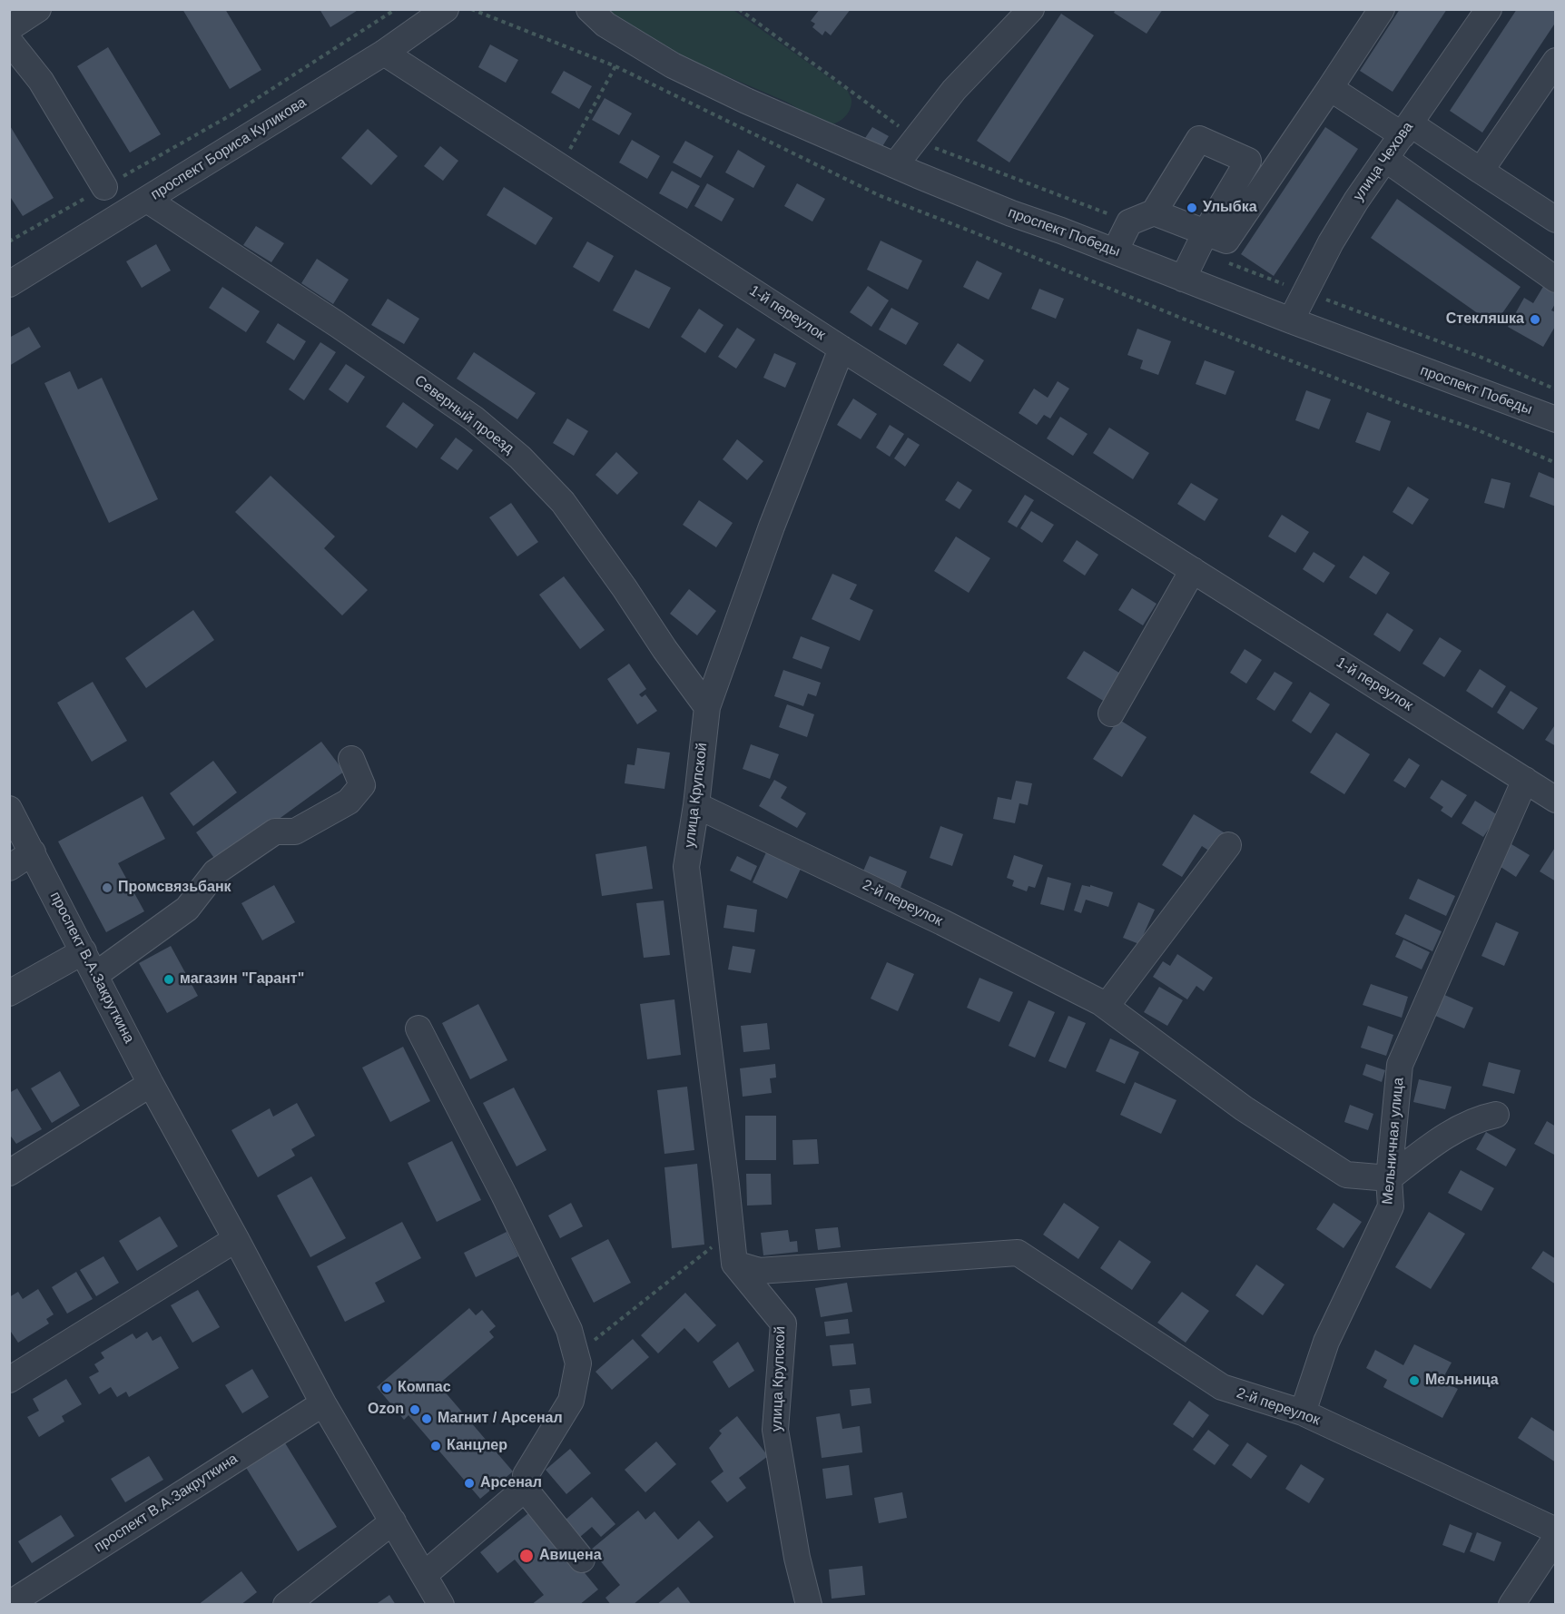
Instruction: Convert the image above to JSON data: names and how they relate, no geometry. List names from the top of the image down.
{
  "streets": {
    "street": [
      "проспект Бориса Куликова",
      "улица Чехова",
      "проспект Победы",
      "1-й переулок",
      "Северный проезд",
      "улица Крупской",
      "2-й переулок",
      "проспект В.А.Закруткина",
      "Мельничная улица"
    ]
  },
  "crossings": [
    ["проспект Бориса Куликова", "1-й переулок"],
    ["проспект Бориса Куликова", "Северный проезд"],
    ["улица Чехова", "проспект Победы"],
    ["1-й переулок", "улица Крупской"],
    ["1-й переулок", "Мельничная улица"],
    ["Северный проезд", "улица Крупской"],
    ["улица Крупской", "2-й переулок"],
    ["2-й переулок", "Мельничная улица"]
  ],
  "places": [
    "Улыбка",
    "Стекляшка",
    "Промсвязьбанк",
    "магазин \"Гарант\"",
    "Мельница",
    "Компас",
    "Ozon",
    "Магнит / Арсенал",
    "Канцлер",
    "Арсенал",
    "Авицена"
  ]
}
